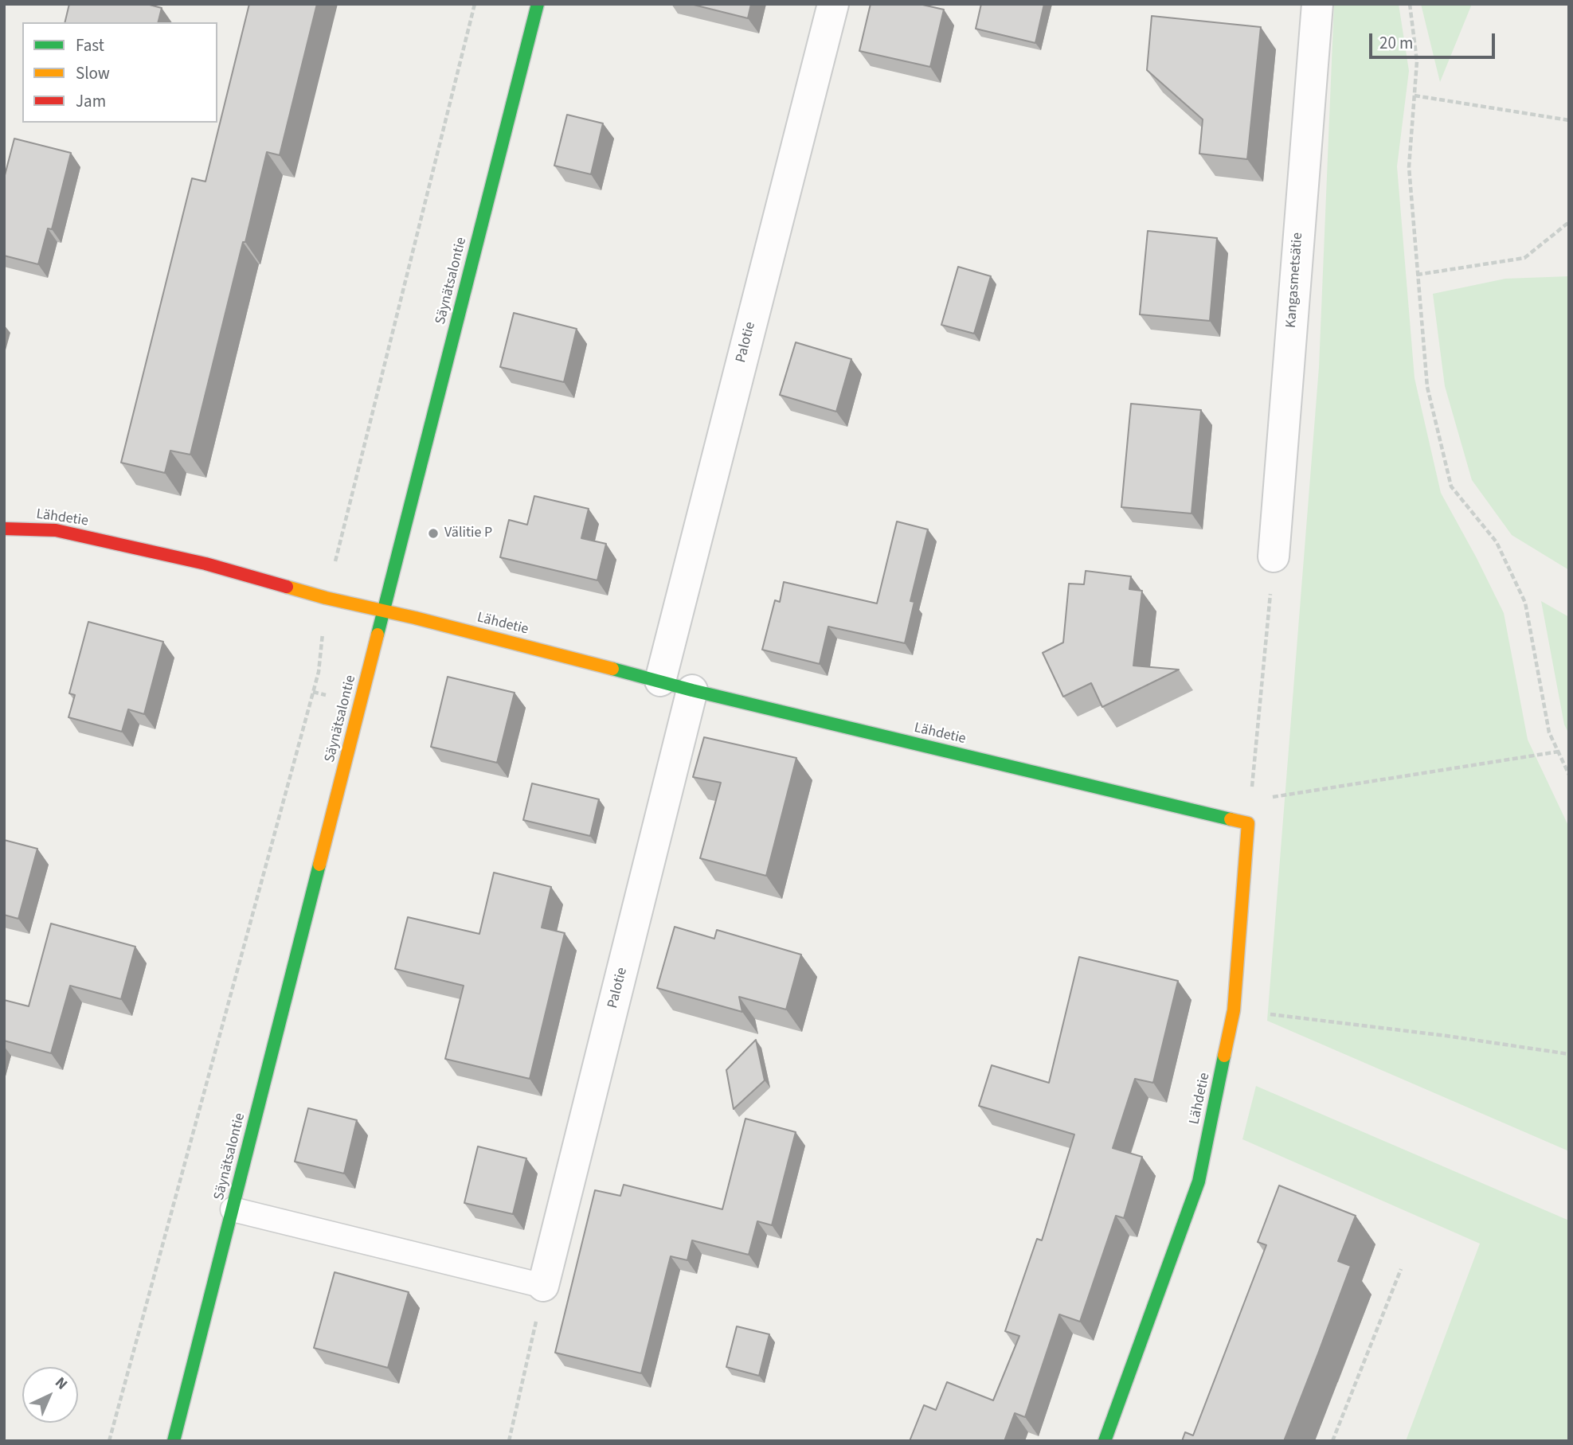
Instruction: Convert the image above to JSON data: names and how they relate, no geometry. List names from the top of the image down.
{
  "streets": {
    "street": [
      "Kangasmetsätie",
      "Säynätsalontie",
      "Palotie",
      "Lähdetie"
    ]
  },
  "crossings": [
    ["Säynätsalontie", "Lähdetie"],
    ["Palotie", "Lähdetie"]
  ],
  "places": ["Välitie P"],
  "legend": ["Fast", "Slow", "Jam"],
  "scale_bar": "20 m",
  "north": "top right"
}
